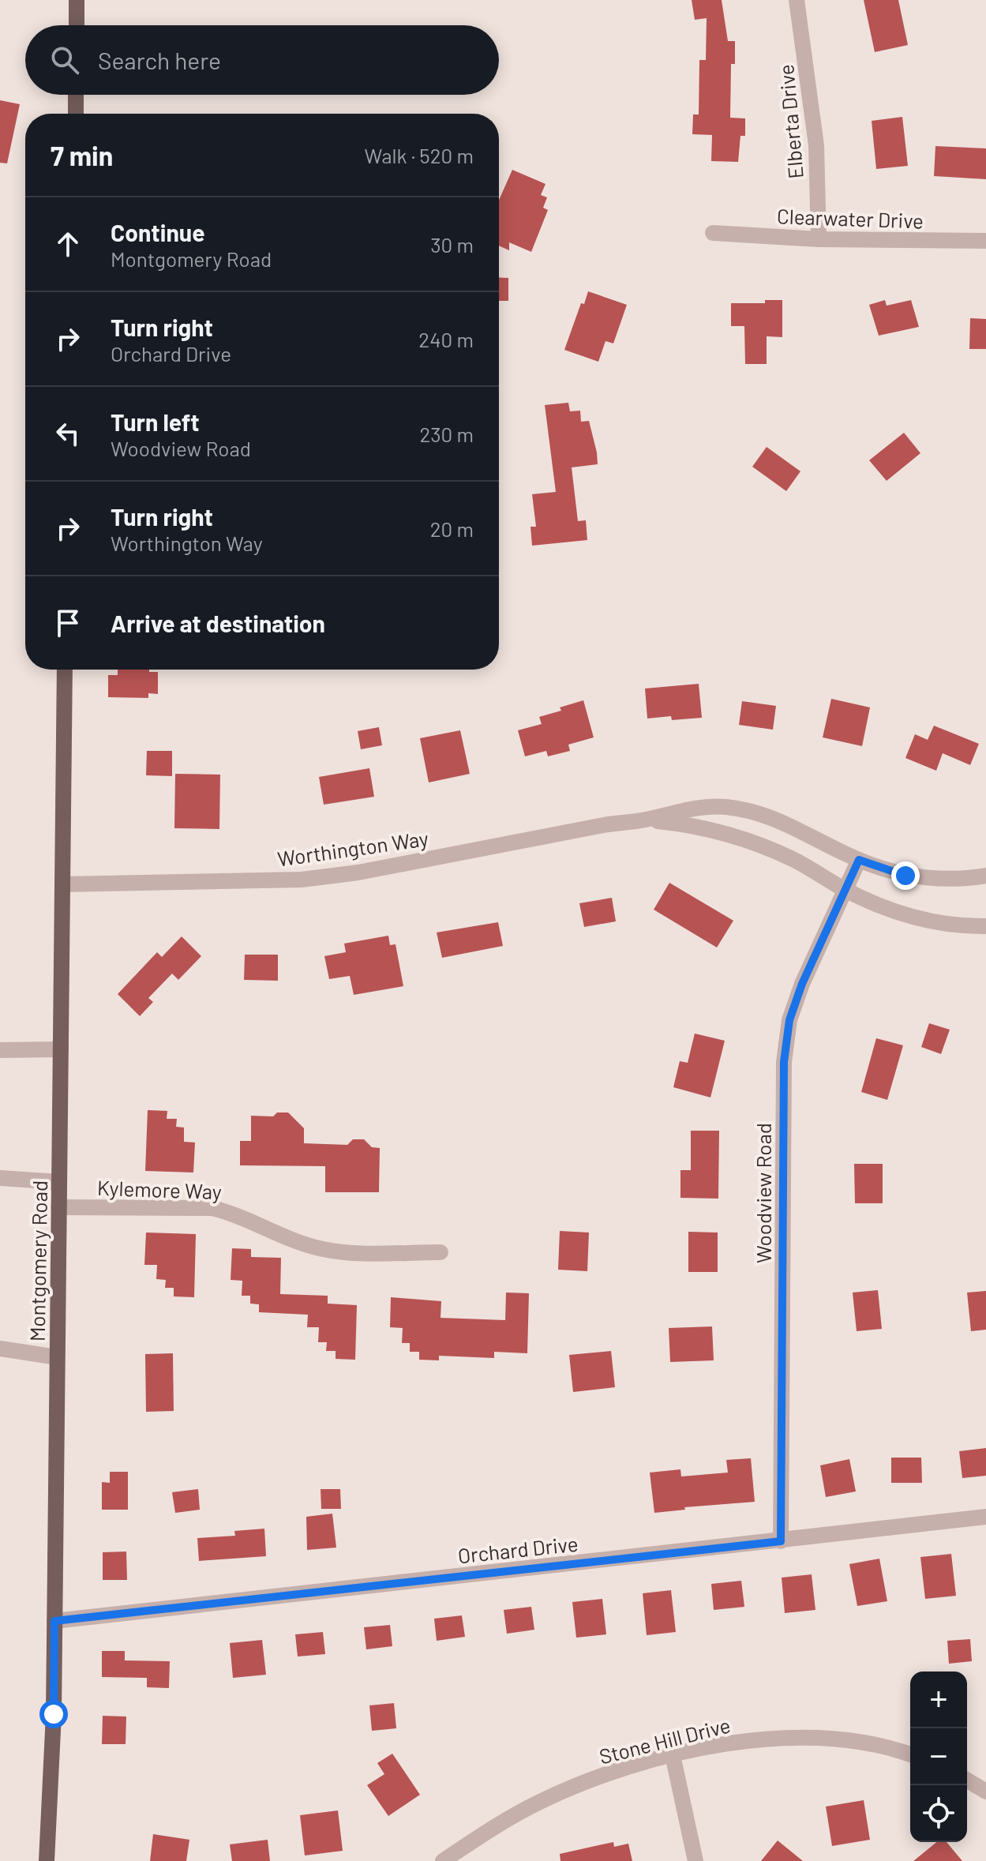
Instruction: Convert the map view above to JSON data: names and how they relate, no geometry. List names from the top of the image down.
{
  "streets": {
    "main road": ["Montgomery Road"],
    "street": [
      "Elberta Drive",
      "Clearwater Drive",
      "Worthington Way",
      "Kylemore Way",
      "Woodview Road",
      "Orchard Drive",
      "Stone Hill Drive"
    ]
  },
  "crossings": [
    ["Elberta Drive", "Clearwater Drive"],
    ["Worthington Way", "Woodview Road"],
    ["Worthington Way", "Montgomery Road"],
    ["Kylemore Way", "Montgomery Road"],
    ["Woodview Road", "Orchard Drive"],
    ["Montgomery Road", "Orchard Drive"]
  ],
  "page": {
    "search": "Search here",
    "heading": ["7 min", "Walk · 520 m"],
    "list": [
      ["Continue", "Montgomery Road", "30 m"],
      ["Turn right", "Orchard Drive", "240 m"],
      ["Turn left", "Woodview Road", "230 m"],
      ["Turn right", "Worthington Way", "20 m"],
      "Arrive at destination"
    ],
    "map_buttons": ["+", "−"]
  }
}
